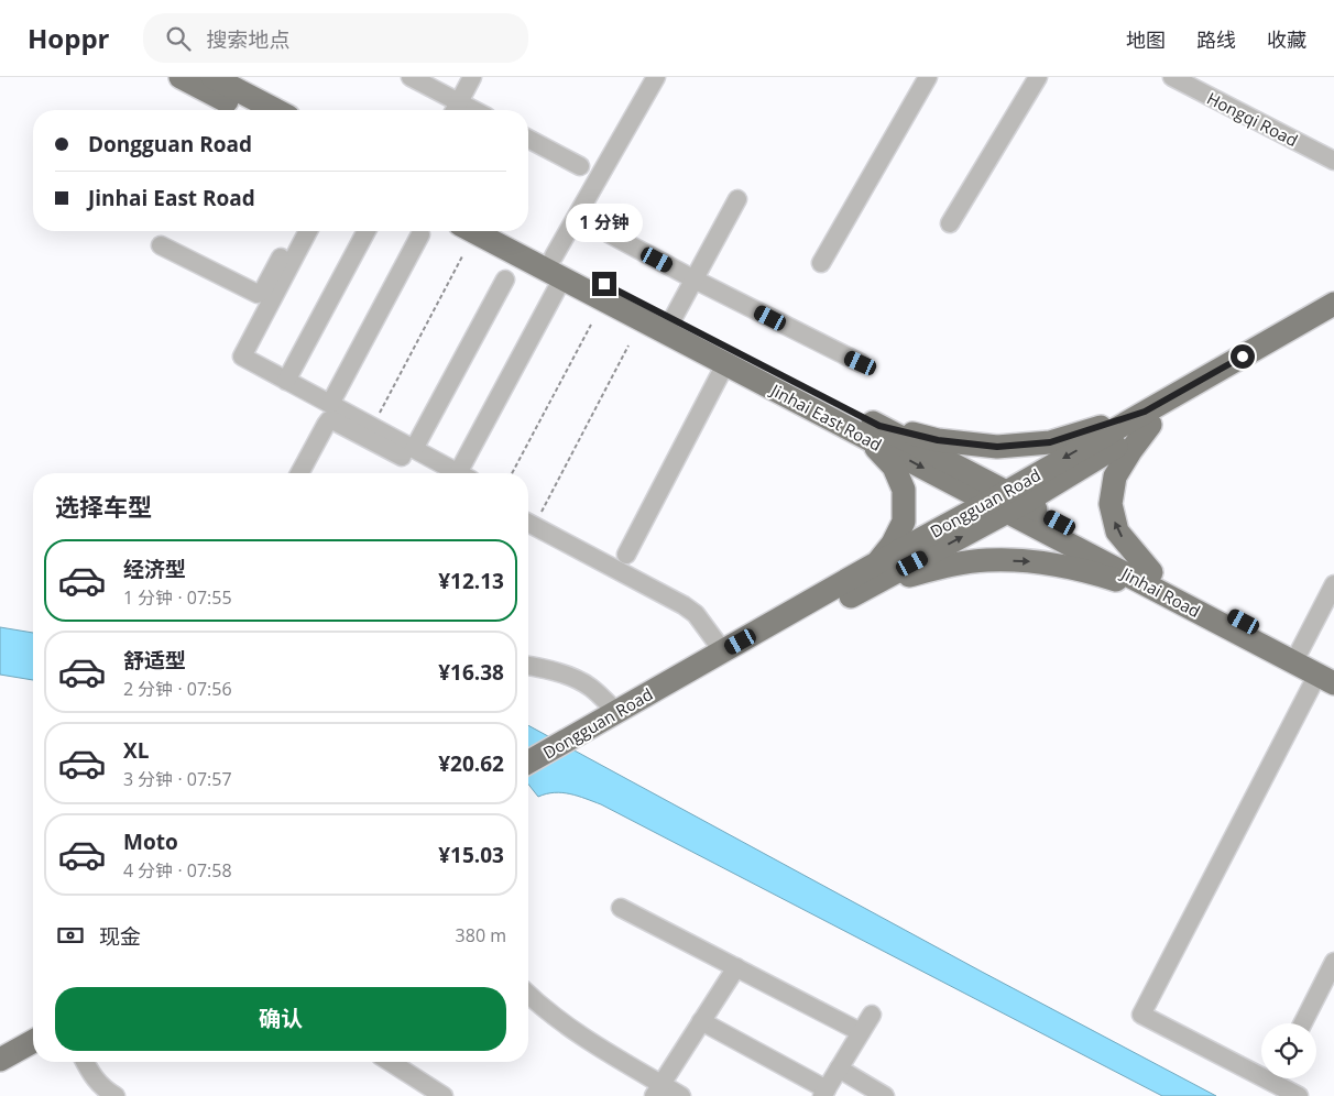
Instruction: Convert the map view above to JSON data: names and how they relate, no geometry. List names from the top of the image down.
{
  "streets": {
    "main road": ["Jinhai East Road", "Dongguan Road", "Jinhai Road"],
    "street": ["Hongqi Road"]
  },
  "crossings": [
    ["Jinhai East Road", "Dongguan Road"],
    ["Jinhai East Road", "Jinhai Road"],
    ["Dongguan Road", "Jinhai Road"]
  ],
  "page": {
    "header": "Hoppr",
    "search": "搜索地点",
    "nav": ["地图", "路线", "收藏"],
    "banner": ["Dongguan Road", "Jinhai East Road"],
    "bubble": "1 分钟",
    "heading": "选择车型",
    "list": [
      {
        "name": "经济型",
        "note": "1 分钟 · 07:55",
        "value": "¥12.13"
      },
      {
        "name": "舒适型",
        "note": "2 分钟 · 07:56",
        "value": "¥16.38"
      },
      {
        "name": "XL",
        "note": "3 分钟 · 07:57",
        "value": "¥20.62"
      },
      {
        "name": "Moto",
        "note": "4 分钟 · 07:58",
        "value": "¥15.03"
      }
    ],
    "pay": ["现金", "380 m"],
    "buttons": "确认"
  }
}
